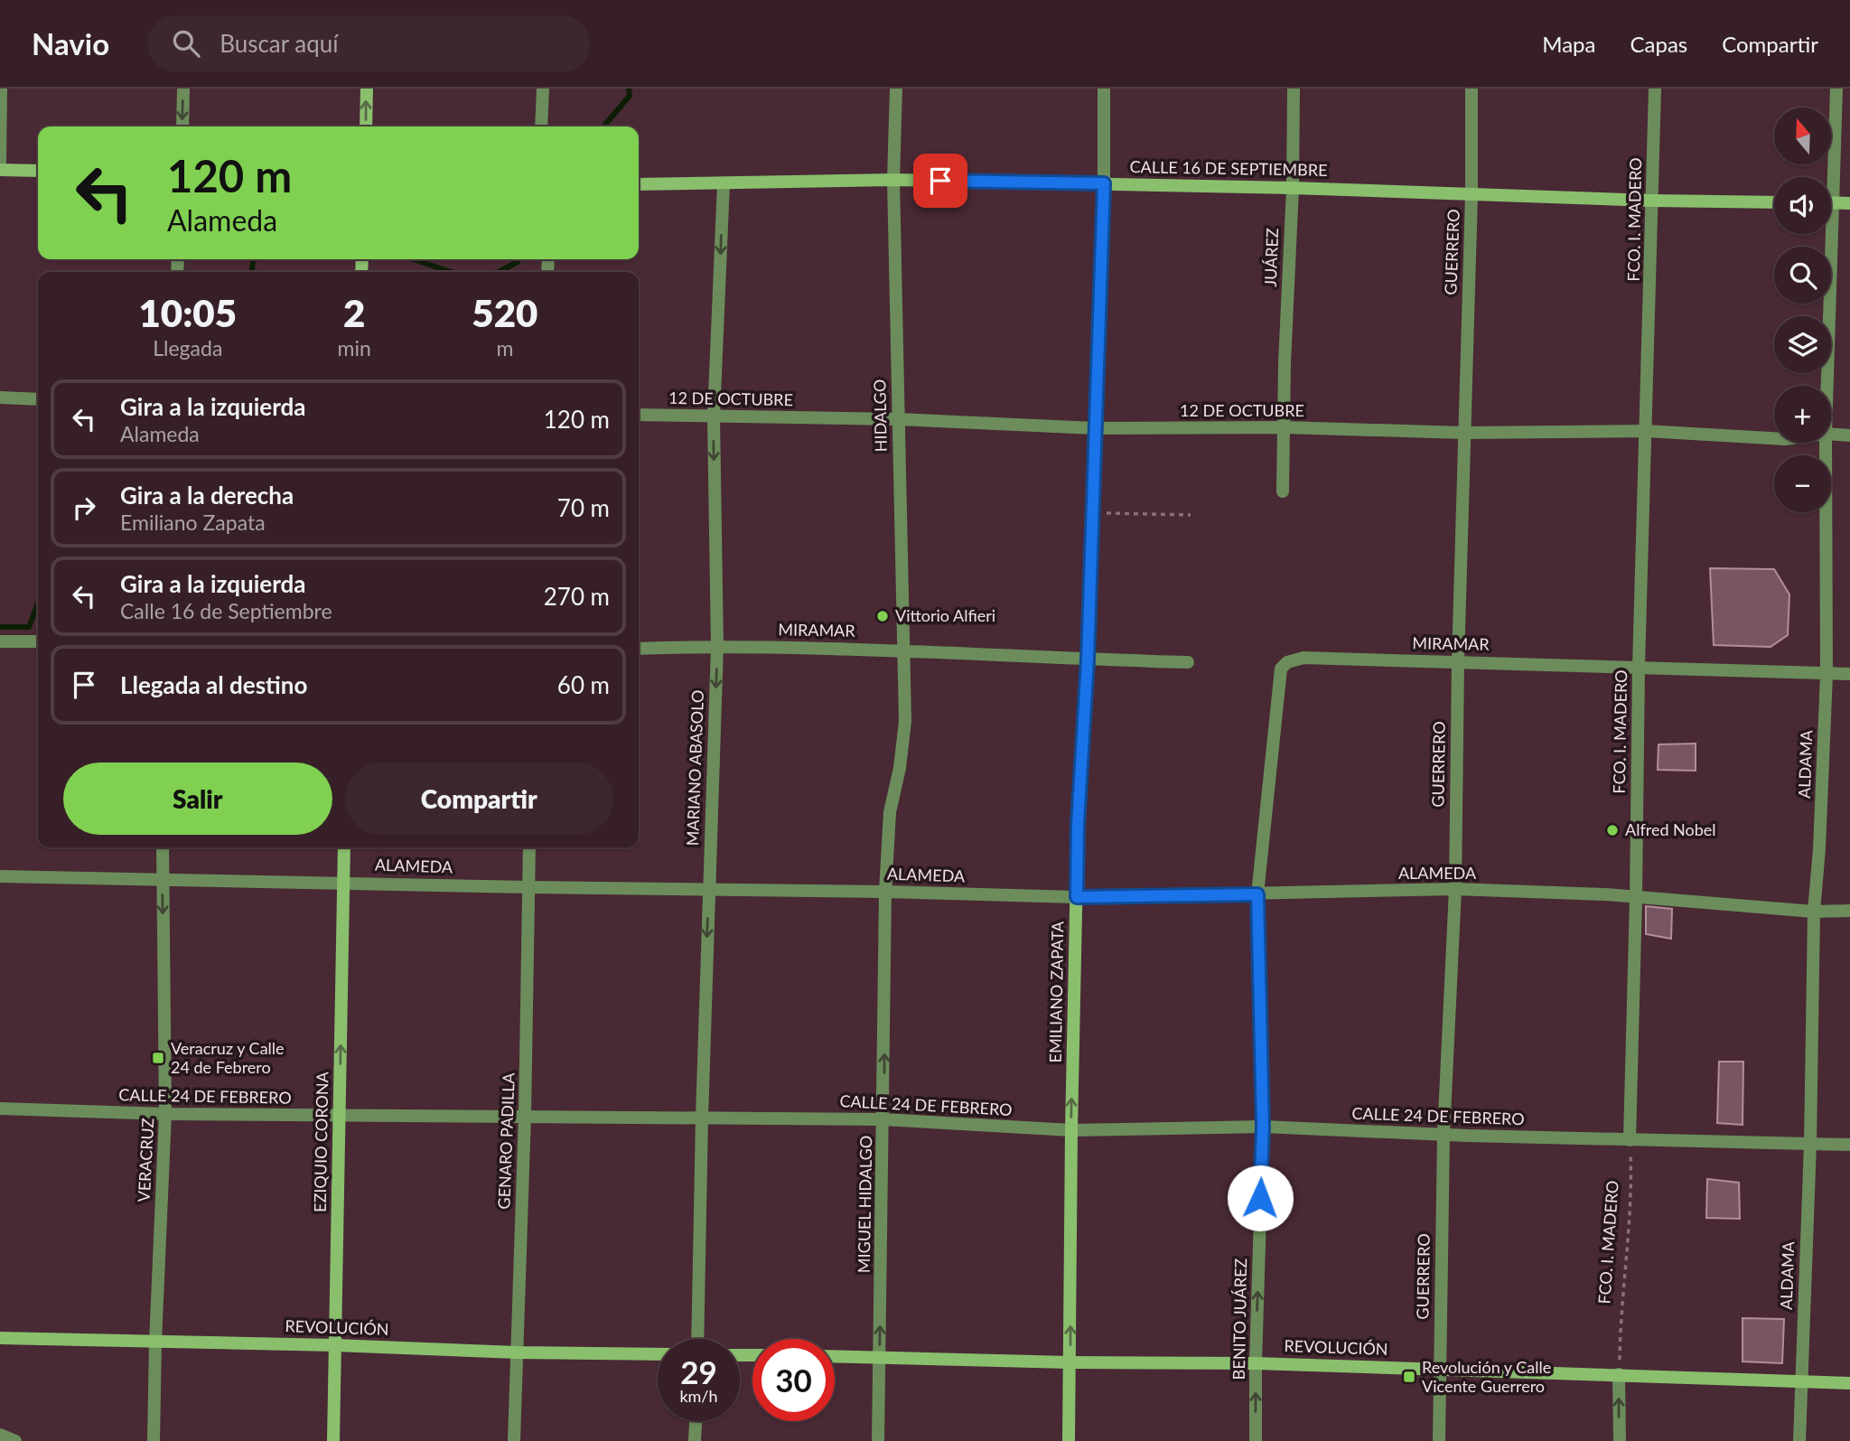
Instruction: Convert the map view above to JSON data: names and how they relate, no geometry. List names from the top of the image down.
{
  "streets": {
    "street": [
      "CALLE 16 DE SEPTIEMBRE",
      "FCO. I. MADERO",
      "GUERRERO",
      "JUÁREZ",
      "12 DE OCTUBRE",
      "HIDALGO",
      "MIRAMAR",
      "ALDAMA",
      "MARIANO ABASOLO",
      "ALAMEDA",
      "EMILIANO ZAPATA",
      "CALLE 24 DE FEBRERO",
      "GENARO PADILLA",
      "EZIQUIO CORONA",
      "VERACRUZ",
      "MIGUEL HIDALGO",
      "BENITO JUÁREZ",
      "REVOLUCIÓN"
    ]
  },
  "crossings": [
    ["CALLE 16 DE SEPTIEMBRE", "FCO. I. MADERO"],
    ["CALLE 16 DE SEPTIEMBRE", "GUERRERO"],
    ["CALLE 16 DE SEPTIEMBRE", "JUÁREZ"],
    ["CALLE 16 DE SEPTIEMBRE", "HIDALGO"],
    ["CALLE 16 DE SEPTIEMBRE", "MARIANO ABASOLO"],
    ["CALLE 16 DE SEPTIEMBRE", "EMILIANO ZAPATA"],
    ["FCO. I. MADERO", "12 DE OCTUBRE"],
    ["FCO. I. MADERO", "MIRAMAR"],
    ["FCO. I. MADERO", "ALAMEDA"],
    ["FCO. I. MADERO", "CALLE 24 DE FEBRERO"],
    ["FCO. I. MADERO", "REVOLUCIÓN"],
    ["GUERRERO", "12 DE OCTUBRE"],
    ["GUERRERO", "MIRAMAR"],
    ["GUERRERO", "ALAMEDA"],
    ["GUERRERO", "CALLE 24 DE FEBRERO"],
    ["GUERRERO", "REVOLUCIÓN"],
    ["JUÁREZ", "12 DE OCTUBRE"],
    ["12 DE OCTUBRE", "HIDALGO"],
    ["12 DE OCTUBRE", "MARIANO ABASOLO"],
    ["12 DE OCTUBRE", "EMILIANO ZAPATA"],
    ["HIDALGO", "MIRAMAR"],
    ["HIDALGO", "ALAMEDA"],
    ["HIDALGO", "MIGUEL HIDALGO"],
    ["MIRAMAR", "ALDAMA"],
    ["MIRAMAR", "MARIANO ABASOLO"],
    ["MIRAMAR", "ALAMEDA"],
    ["MIRAMAR", "EMILIANO ZAPATA"],
    ["MIRAMAR", "BENITO JUÁREZ"],
    ["ALDAMA", "ALAMEDA"],
    ["ALDAMA", "CALLE 24 DE FEBRERO"],
    ["ALDAMA", "REVOLUCIÓN"],
    ["MARIANO ABASOLO", "ALAMEDA"],
    ["MARIANO ABASOLO", "CALLE 24 DE FEBRERO"],
    ["ALAMEDA", "EMILIANO ZAPATA"],
    ["ALAMEDA", "GENARO PADILLA"],
    ["ALAMEDA", "EZIQUIO CORONA"],
    ["ALAMEDA", "VERACRUZ"],
    ["ALAMEDA", "MIGUEL HIDALGO"],
    ["ALAMEDA", "BENITO JUÁREZ"],
    ["EMILIANO ZAPATA", "CALLE 24 DE FEBRERO"],
    ["EMILIANO ZAPATA", "REVOLUCIÓN"],
    ["CALLE 24 DE FEBRERO", "GENARO PADILLA"],
    ["CALLE 24 DE FEBRERO", "EZIQUIO CORONA"],
    ["CALLE 24 DE FEBRERO", "VERACRUZ"],
    ["CALLE 24 DE FEBRERO", "MIGUEL HIDALGO"],
    ["CALLE 24 DE FEBRERO", "BENITO JUÁREZ"],
    ["GENARO PADILLA", "REVOLUCIÓN"],
    ["EZIQUIO CORONA", "REVOLUCIÓN"],
    ["VERACRUZ", "REVOLUCIÓN"],
    ["MIGUEL HIDALGO", "REVOLUCIÓN"],
    ["BENITO JUÁREZ", "REVOLUCIÓN"]
  ],
  "one_way": [
    "MARIANO ABASOLO",
    "EZIQUIO CORONA",
    "VERACRUZ",
    "MIGUEL HIDALGO",
    "BENITO JUÁREZ"
  ],
  "places": {
    "other": ["Vittorio Alfieri", "Alfred Nobel"],
    "transit": ["Veracruz y Calle 24 de Febrero", "Revolución y Calle Vicente Guerrero"]
  },
  "north": "top",
  "page": {
    "header": "Navio",
    "search": "Buscar aquí",
    "nav": ["Mapa", "Capas", "Compartir"],
    "map_buttons": ["+", "−"],
    "turn": ["120 m", "Alameda"],
    "eta": [
      "10:05",
      "Llegada",
      "2",
      "min",
      "520",
      "m"
    ],
    "list": [
      {
        "name": "Gira a la izquierda",
        "note": "Alameda",
        "value": "120 m"
      },
      {
        "name": "Gira a la derecha",
        "note": "Emiliano Zapata",
        "value": "70 m"
      },
      {
        "name": "Gira a la izquierda",
        "note": "Calle 16 de Septiembre",
        "value": "270 m"
      },
      {
        "name": "Llegada al destino",
        "value": "60 m"
      }
    ],
    "buttons": ["Salir", "Compartir"],
    "speed": "29 km/h",
    "limit": "30"
  }
}
